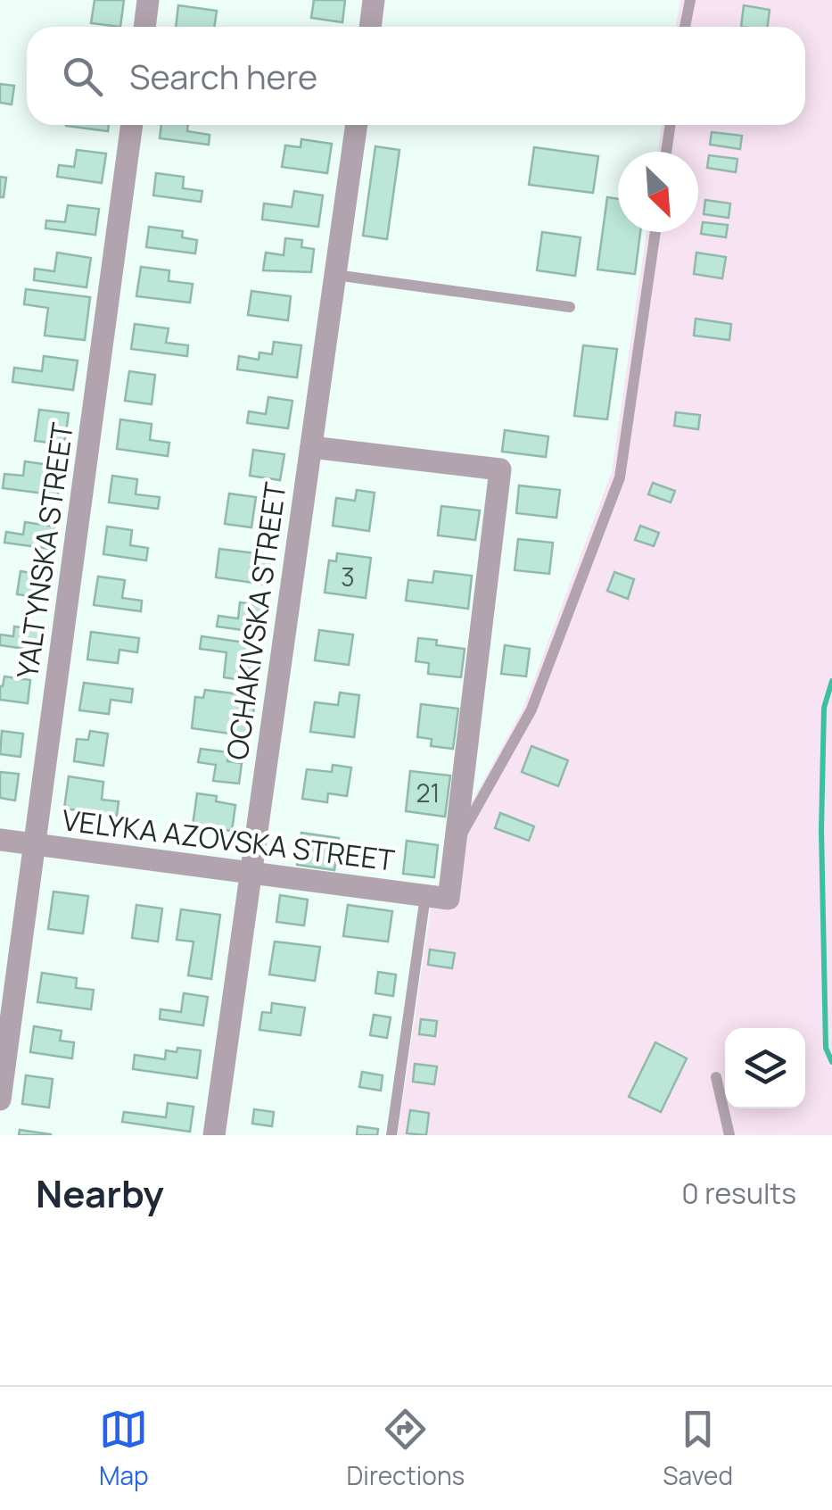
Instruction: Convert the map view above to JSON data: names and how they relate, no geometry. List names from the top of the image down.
{
  "streets": {
    "street": ["YALTYNSKA STREET", "OCHAKIVSKA STREET", "VELYKA AZOVSKA STREET"]
  },
  "crossings": [
    ["YALTYNSKA STREET", "VELYKA AZOVSKA STREET"],
    ["OCHAKIVSKA STREET", "VELYKA AZOVSKA STREET"]
  ],
  "house_numbers": ["3", "21"],
  "north": "bottom right",
  "page": {
    "search": "Search here",
    "heading": ["Nearby", "0 results"],
    "nav": ["Map", "Directions", "Saved"]
  }
}
